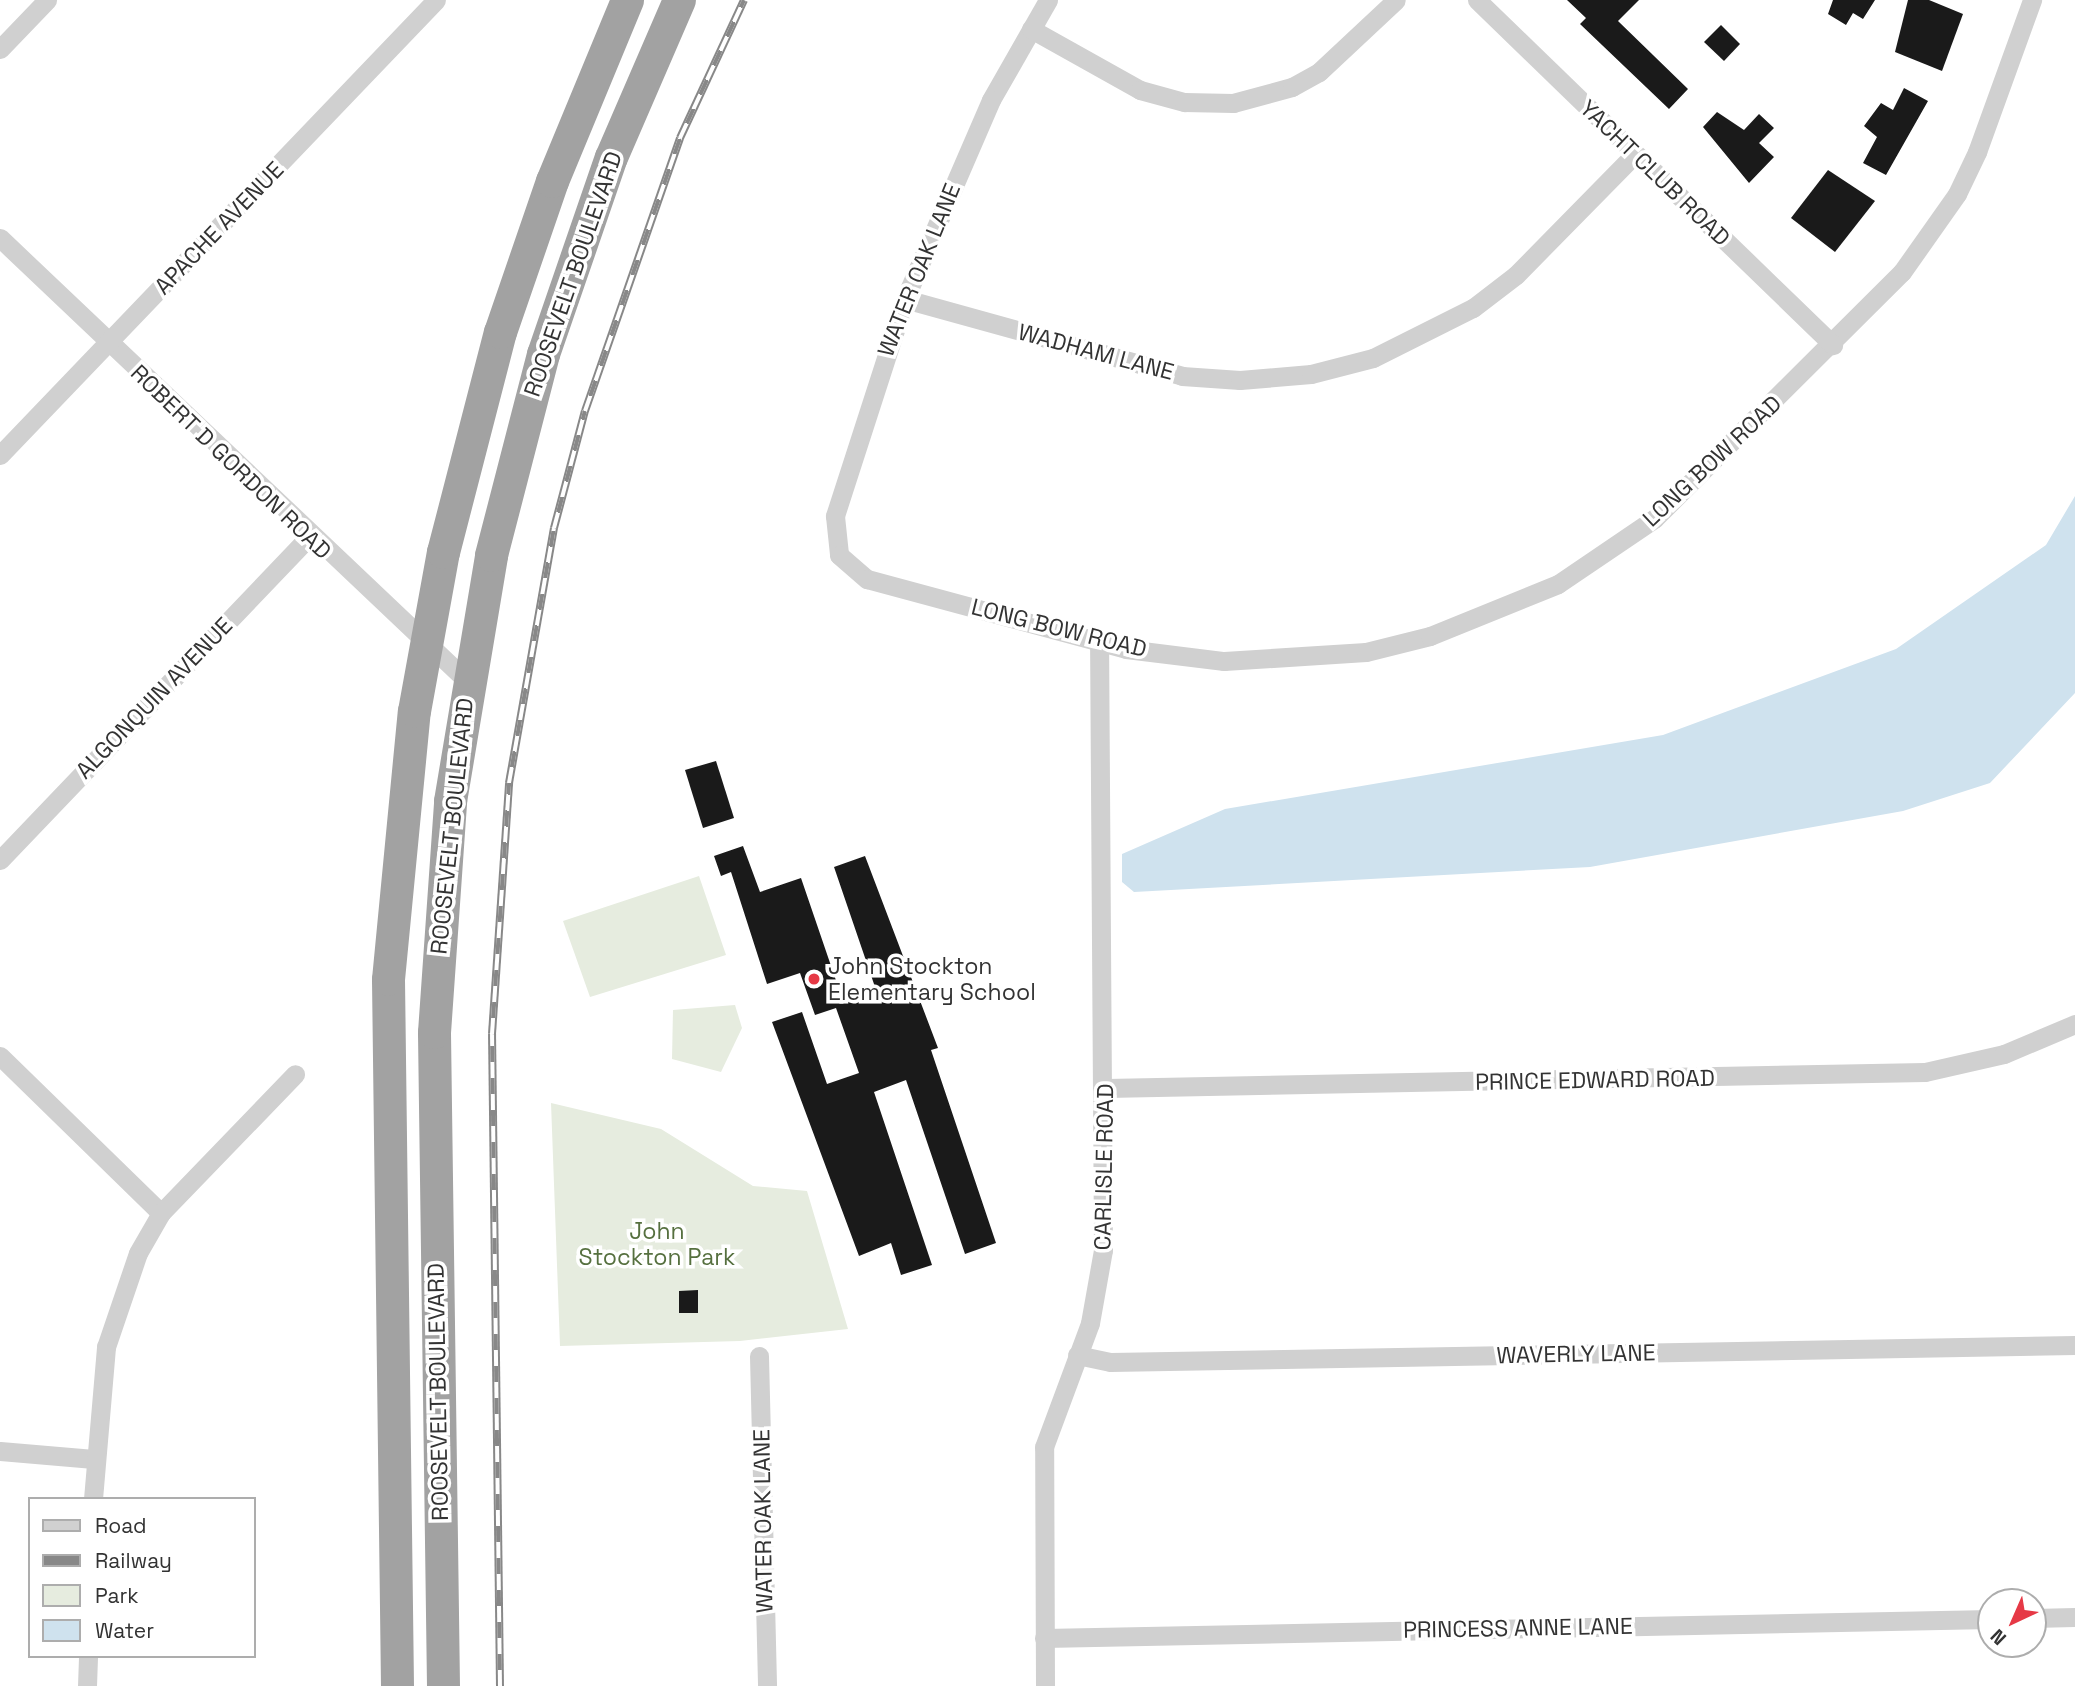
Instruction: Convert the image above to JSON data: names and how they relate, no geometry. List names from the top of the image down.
{
  "streets": {
    "highway": ["ROOSEVELT BOULEVARD"],
    "street": [
      "YACHT CLUB ROAD",
      "APACHE AVENUE",
      "WATER OAK LANE",
      "WADHAM LANE",
      "LONG BOW ROAD",
      "ROBERT D GORDON ROAD",
      "ALGONQUIN AVENUE",
      "PRINCE EDWARD ROAD",
      "CARLISLE ROAD",
      "WAVERLY LANE",
      "PRINCESS ANNE LANE"
    ]
  },
  "crossings": [
    ["YACHT CLUB ROAD", "WADHAM LANE"],
    ["YACHT CLUB ROAD", "LONG BOW ROAD"],
    ["APACHE AVENUE", "ROBERT D GORDON ROAD"],
    ["WATER OAK LANE", "WADHAM LANE"],
    ["WATER OAK LANE", "LONG BOW ROAD"],
    ["ROOSEVELT BOULEVARD", "ROBERT D GORDON ROAD"],
    ["LONG BOW ROAD", "CARLISLE ROAD"],
    ["ROBERT D GORDON ROAD", "ALGONQUIN AVENUE"],
    ["PRINCE EDWARD ROAD", "CARLISLE ROAD"],
    ["CARLISLE ROAD", "WAVERLY LANE"],
    ["CARLISLE ROAD", "PRINCESS ANNE LANE"]
  ],
  "parks": ["John Stockton Park"],
  "places": ["John Stockton Elementary School"],
  "legend": [
    "Road",
    "Railway",
    "Park",
    "Water"
  ],
  "north": "bottom left"
}
